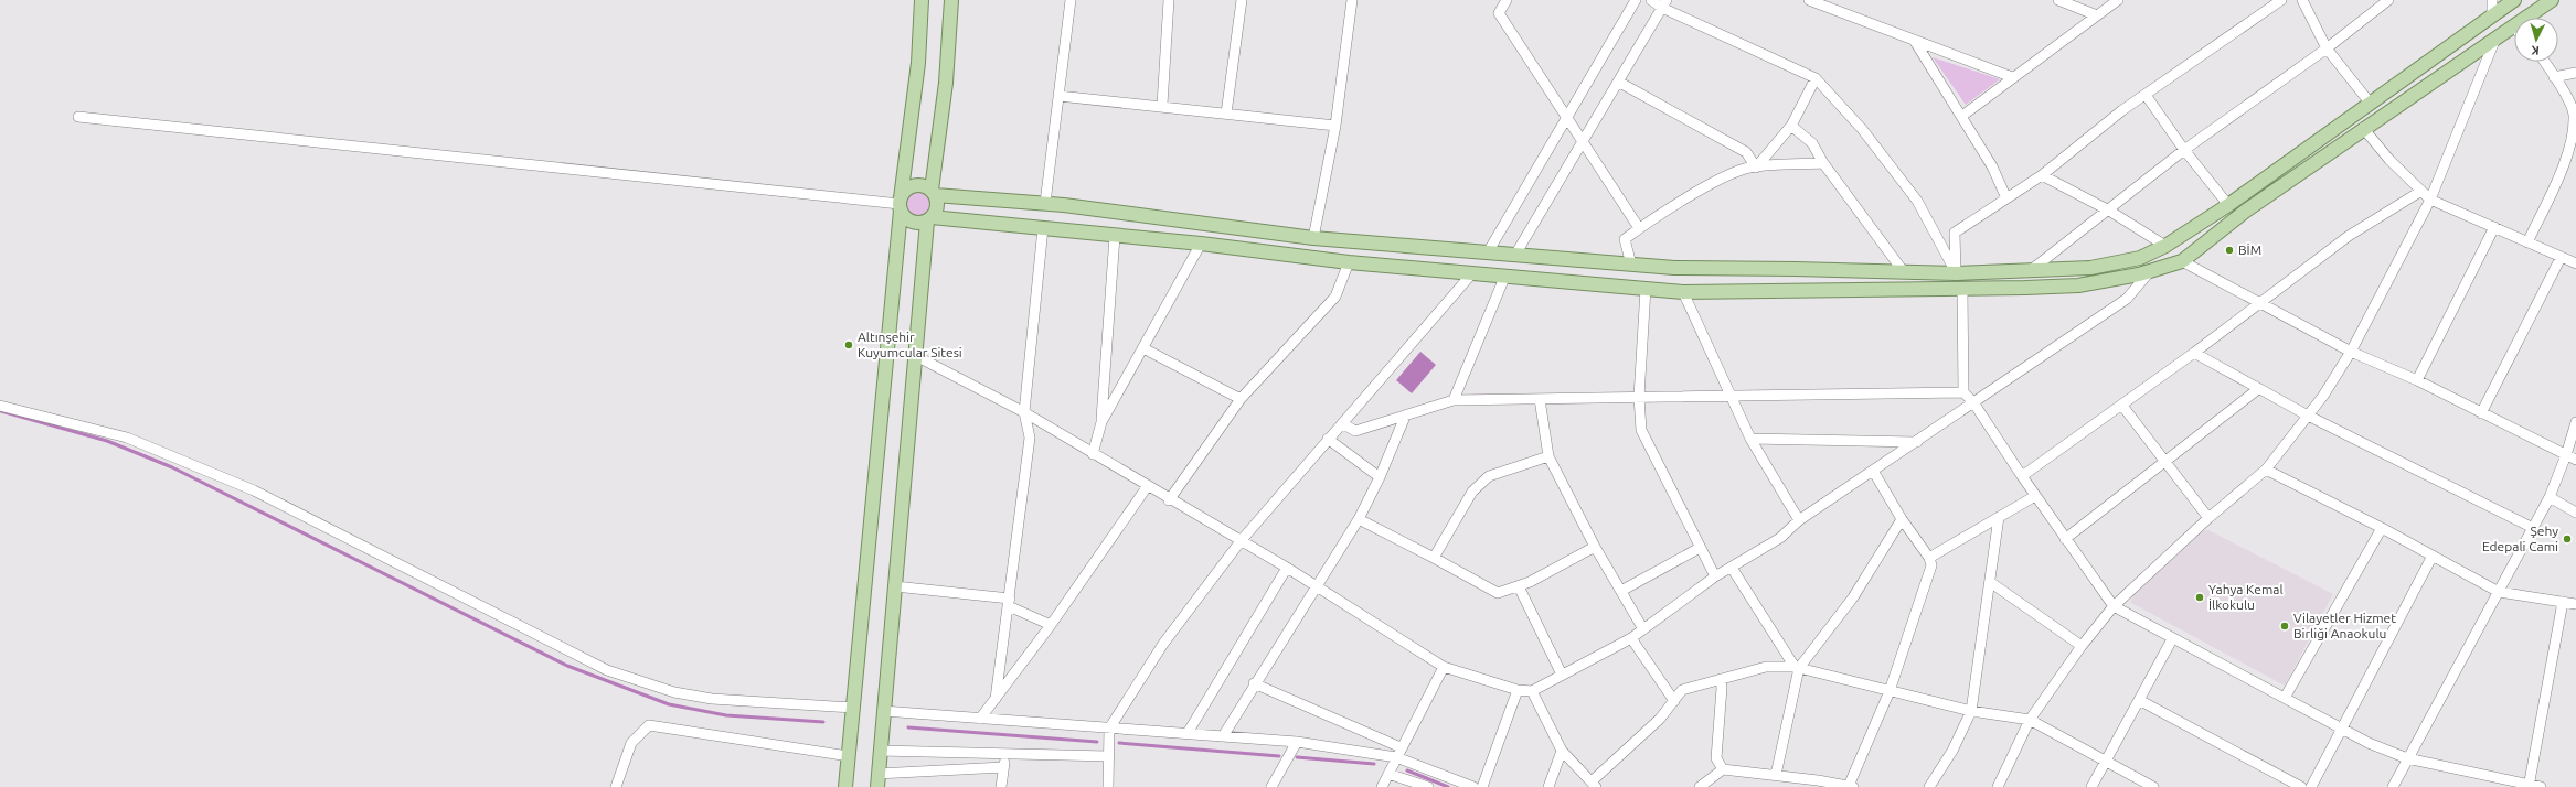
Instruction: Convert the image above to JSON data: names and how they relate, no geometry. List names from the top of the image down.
{
  "places": [
    "BİM",
    "Altınşehir Kuyumcular Sitesi",
    "Şehy Edepali Cami",
    "Yahya Kemal İlkokulu",
    "Vilayetler Hizmet Birliği Anaokulu"
  ],
  "north": "bottom"
}
